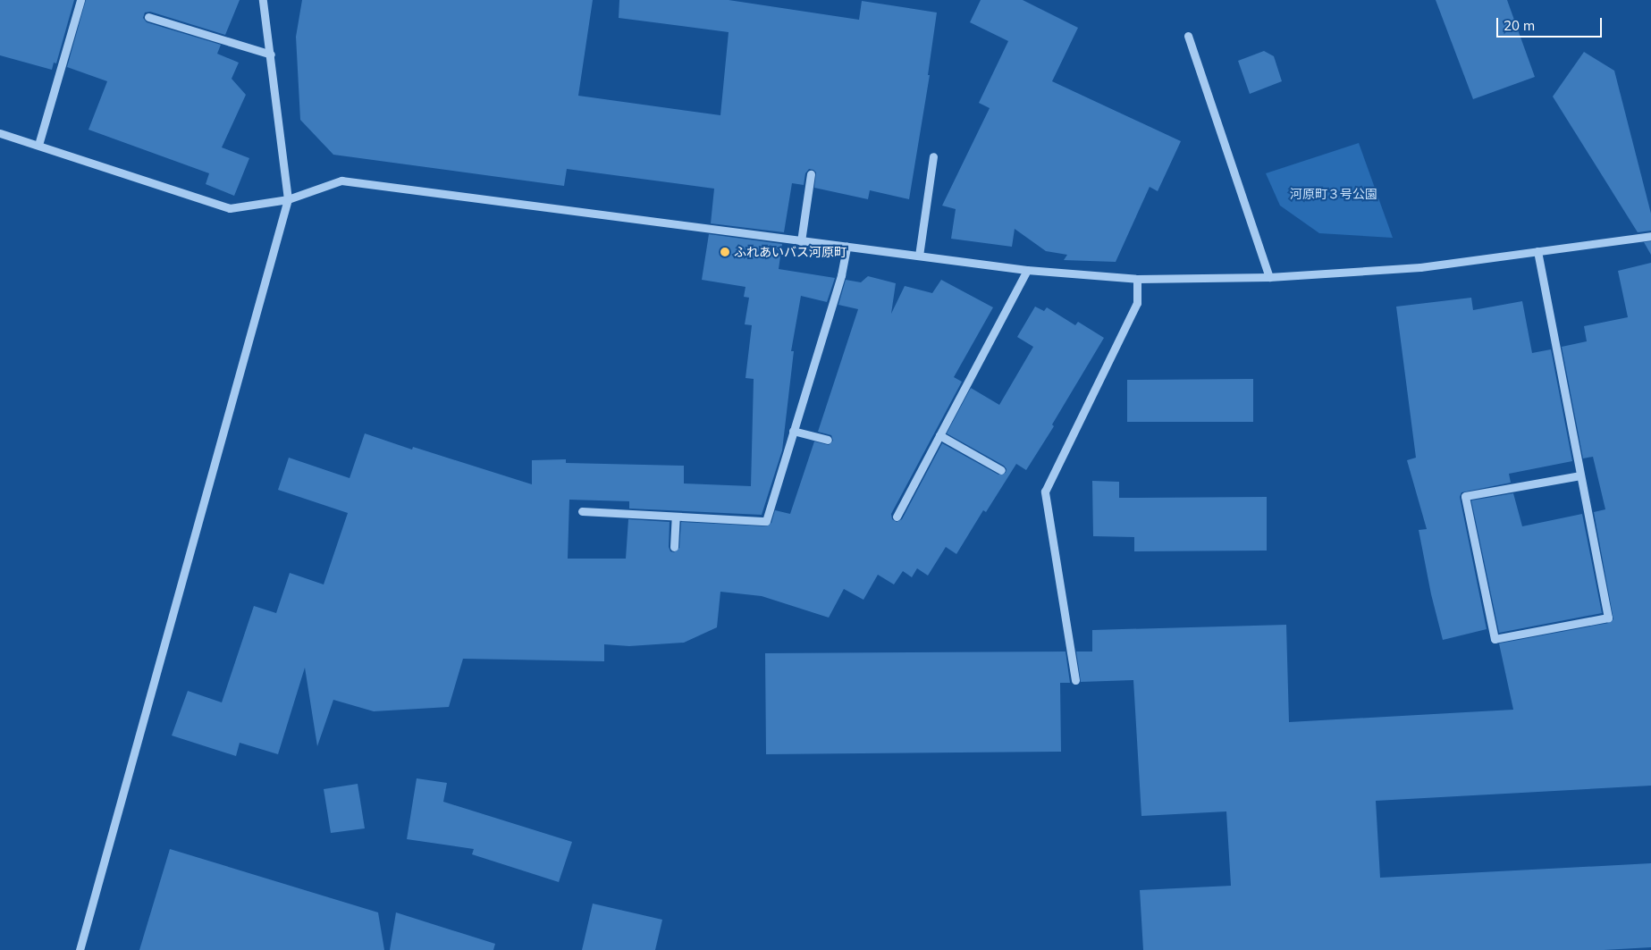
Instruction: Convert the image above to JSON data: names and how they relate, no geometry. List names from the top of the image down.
{
  "parks": ["河原町３号公園"],
  "places": ["ふれあいバス河原町"],
  "scale_bar": "20 m"
}
